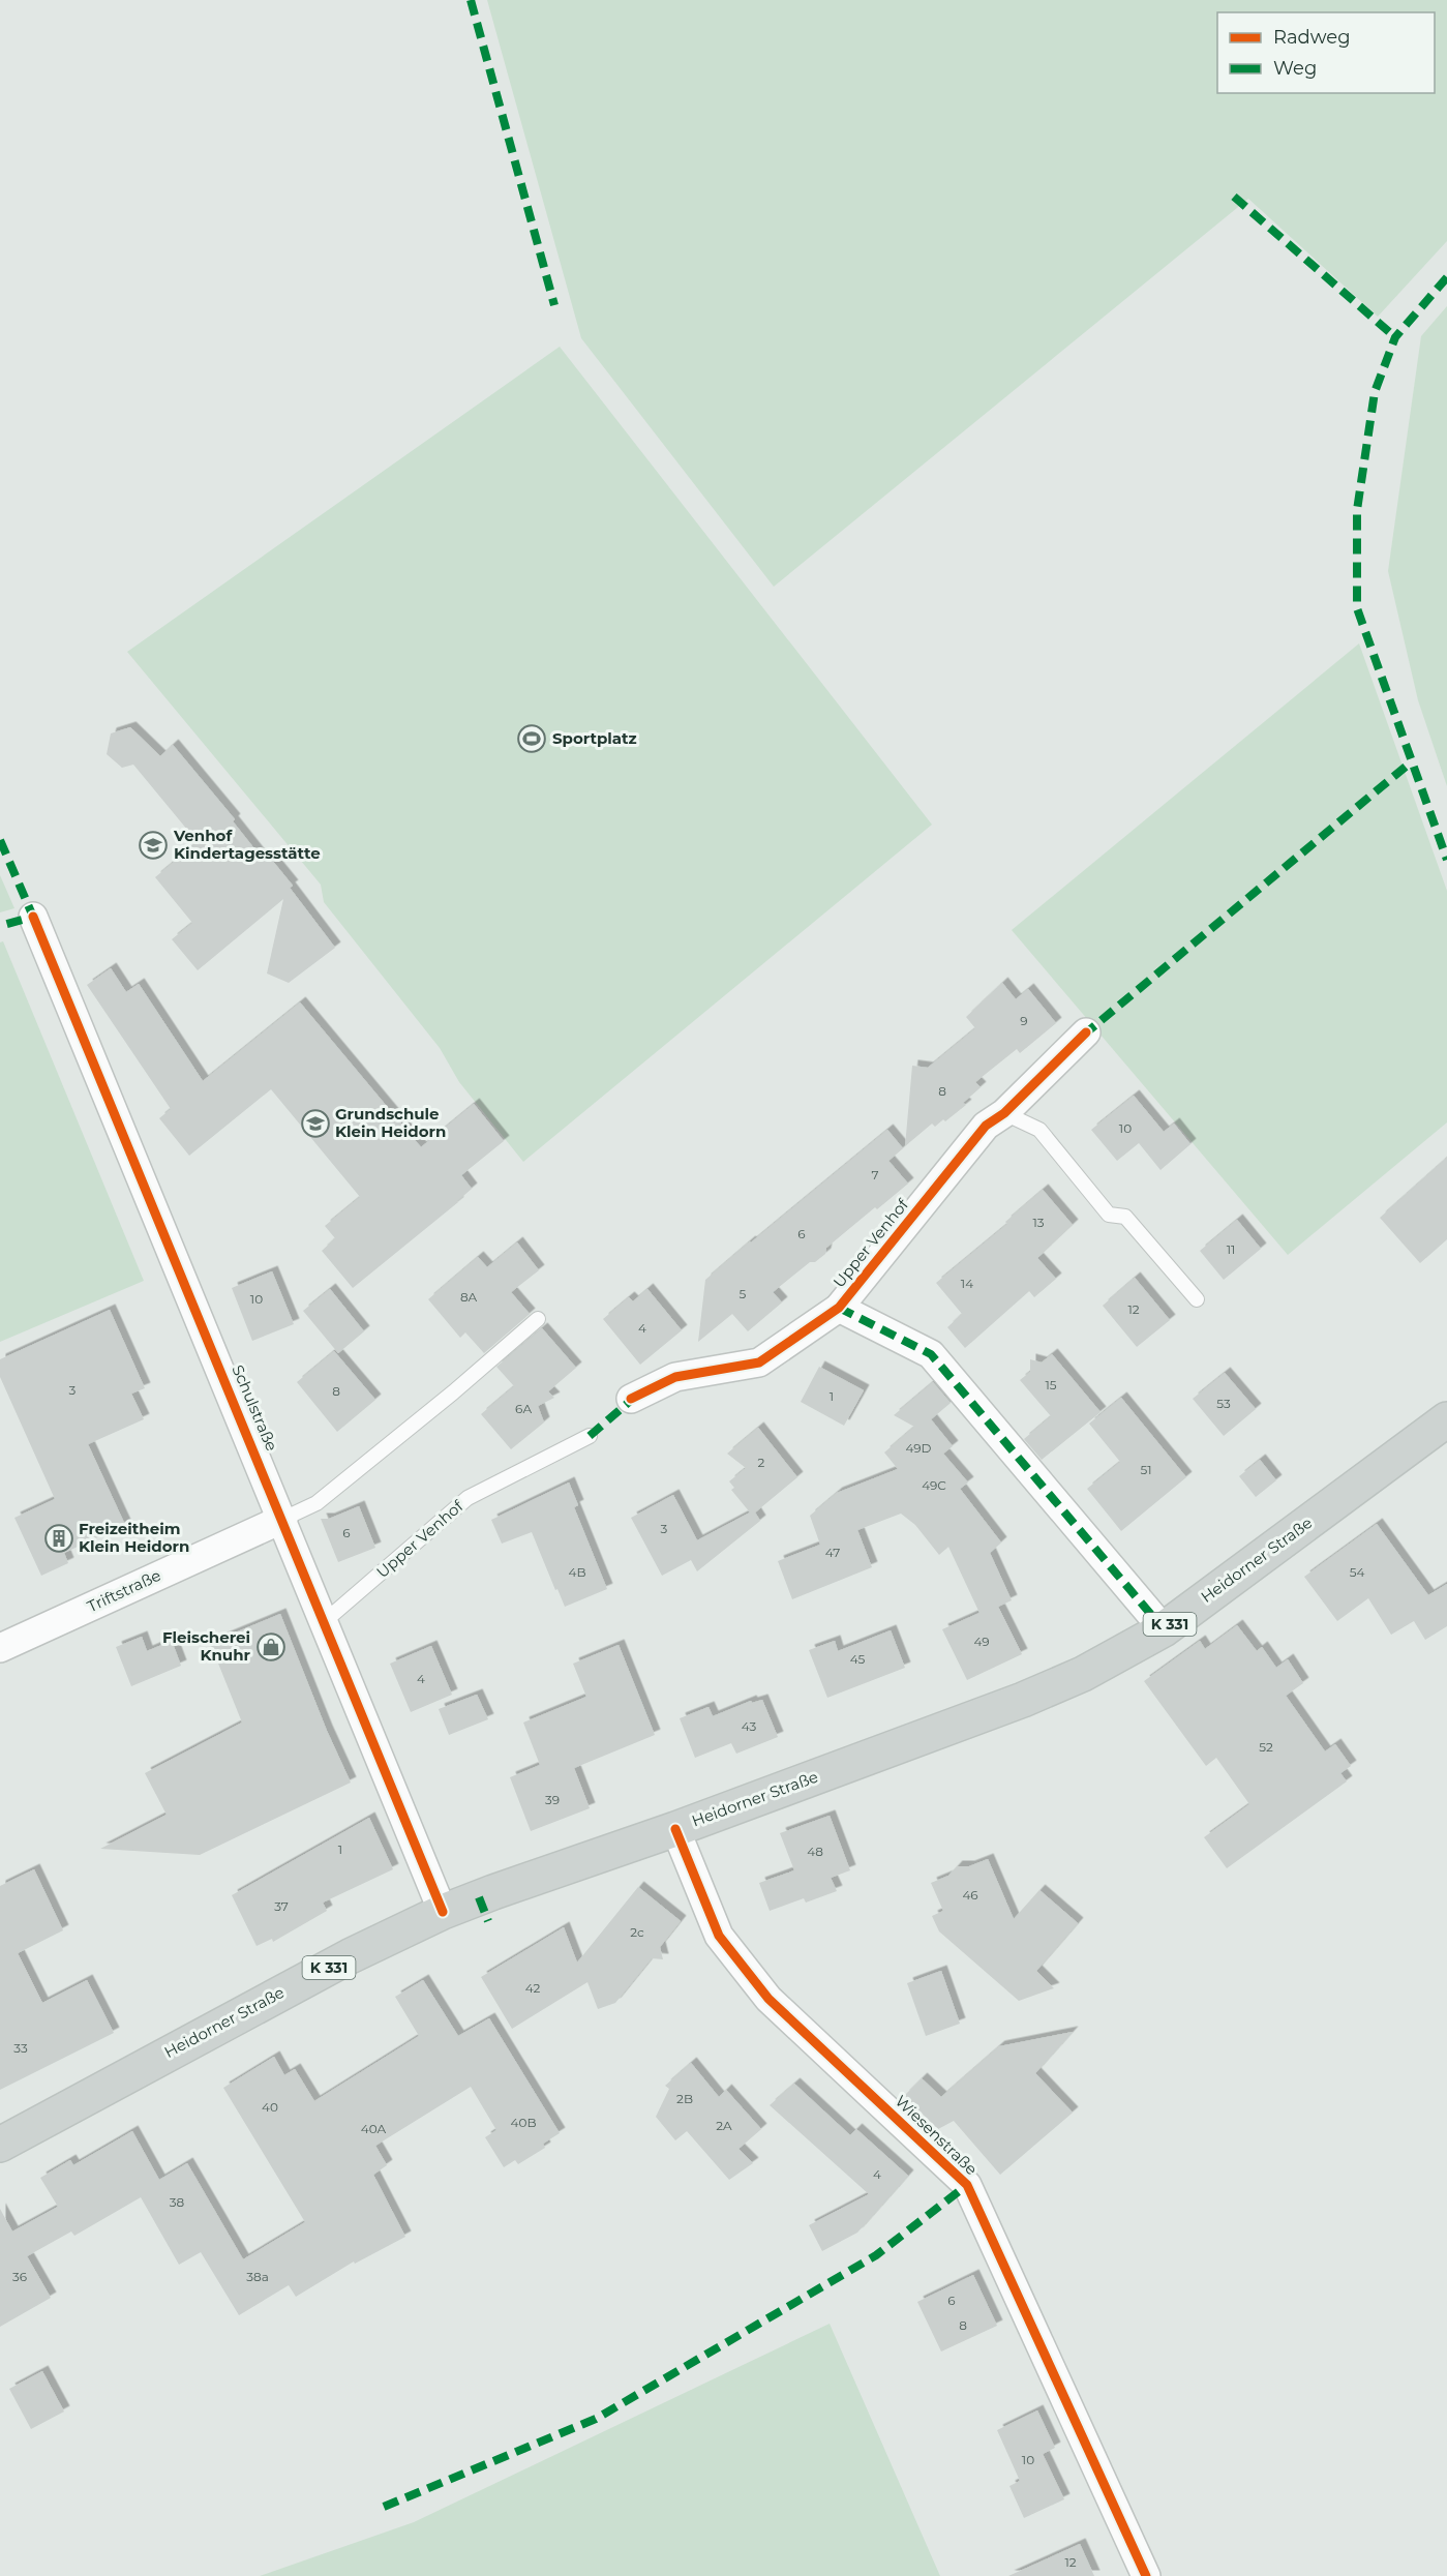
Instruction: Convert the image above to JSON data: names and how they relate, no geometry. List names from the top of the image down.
{
  "streets": {
    "main road": ["Heidorner Straße", "K 331"],
    "street": [
      "Upper Venhof",
      "Schulstraße",
      "Triftstraße",
      "Wiesenstraße"
    ]
  },
  "crossings": [
    ["Upper Venhof", "Schulstraße"],
    ["Upper Venhof", "Heidorner Straße"],
    ["Schulstraße", "Heidorner Straße"],
    ["Schulstraße", "Triftstraße"],
    ["Heidorner Straße", "Wiesenstraße"]
  ],
  "places": {
    "sports": ["Sportplatz"],
    "school or university": ["Venhof Kindertagesstätte", "Grundschule Klein Heidorn"],
    "building": ["Freizeitheim Klein Heidorn"],
    "shop": ["Fleischerei Knuhr"]
  },
  "house_numbers": [
    "9",
    "8",
    "10",
    "7",
    "13",
    "6",
    "11",
    "14",
    "5",
    "8A",
    "10",
    "12",
    "4",
    "15",
    "3",
    "8",
    "1",
    "53",
    "6A",
    "49D",
    "2",
    "51",
    "49C",
    "3",
    "6",
    "47",
    "4B",
    "54",
    "49",
    "45",
    "4",
    "43",
    "52",
    "39",
    "1",
    "48",
    "46",
    "37",
    "2c",
    "42",
    "33",
    "2B",
    "40",
    "40B",
    "2A",
    "40A",
    "4",
    "38",
    "36",
    "38a",
    "6",
    "8",
    "10",
    "12"
  ],
  "legend": ["Radweg", "Weg"]
}
